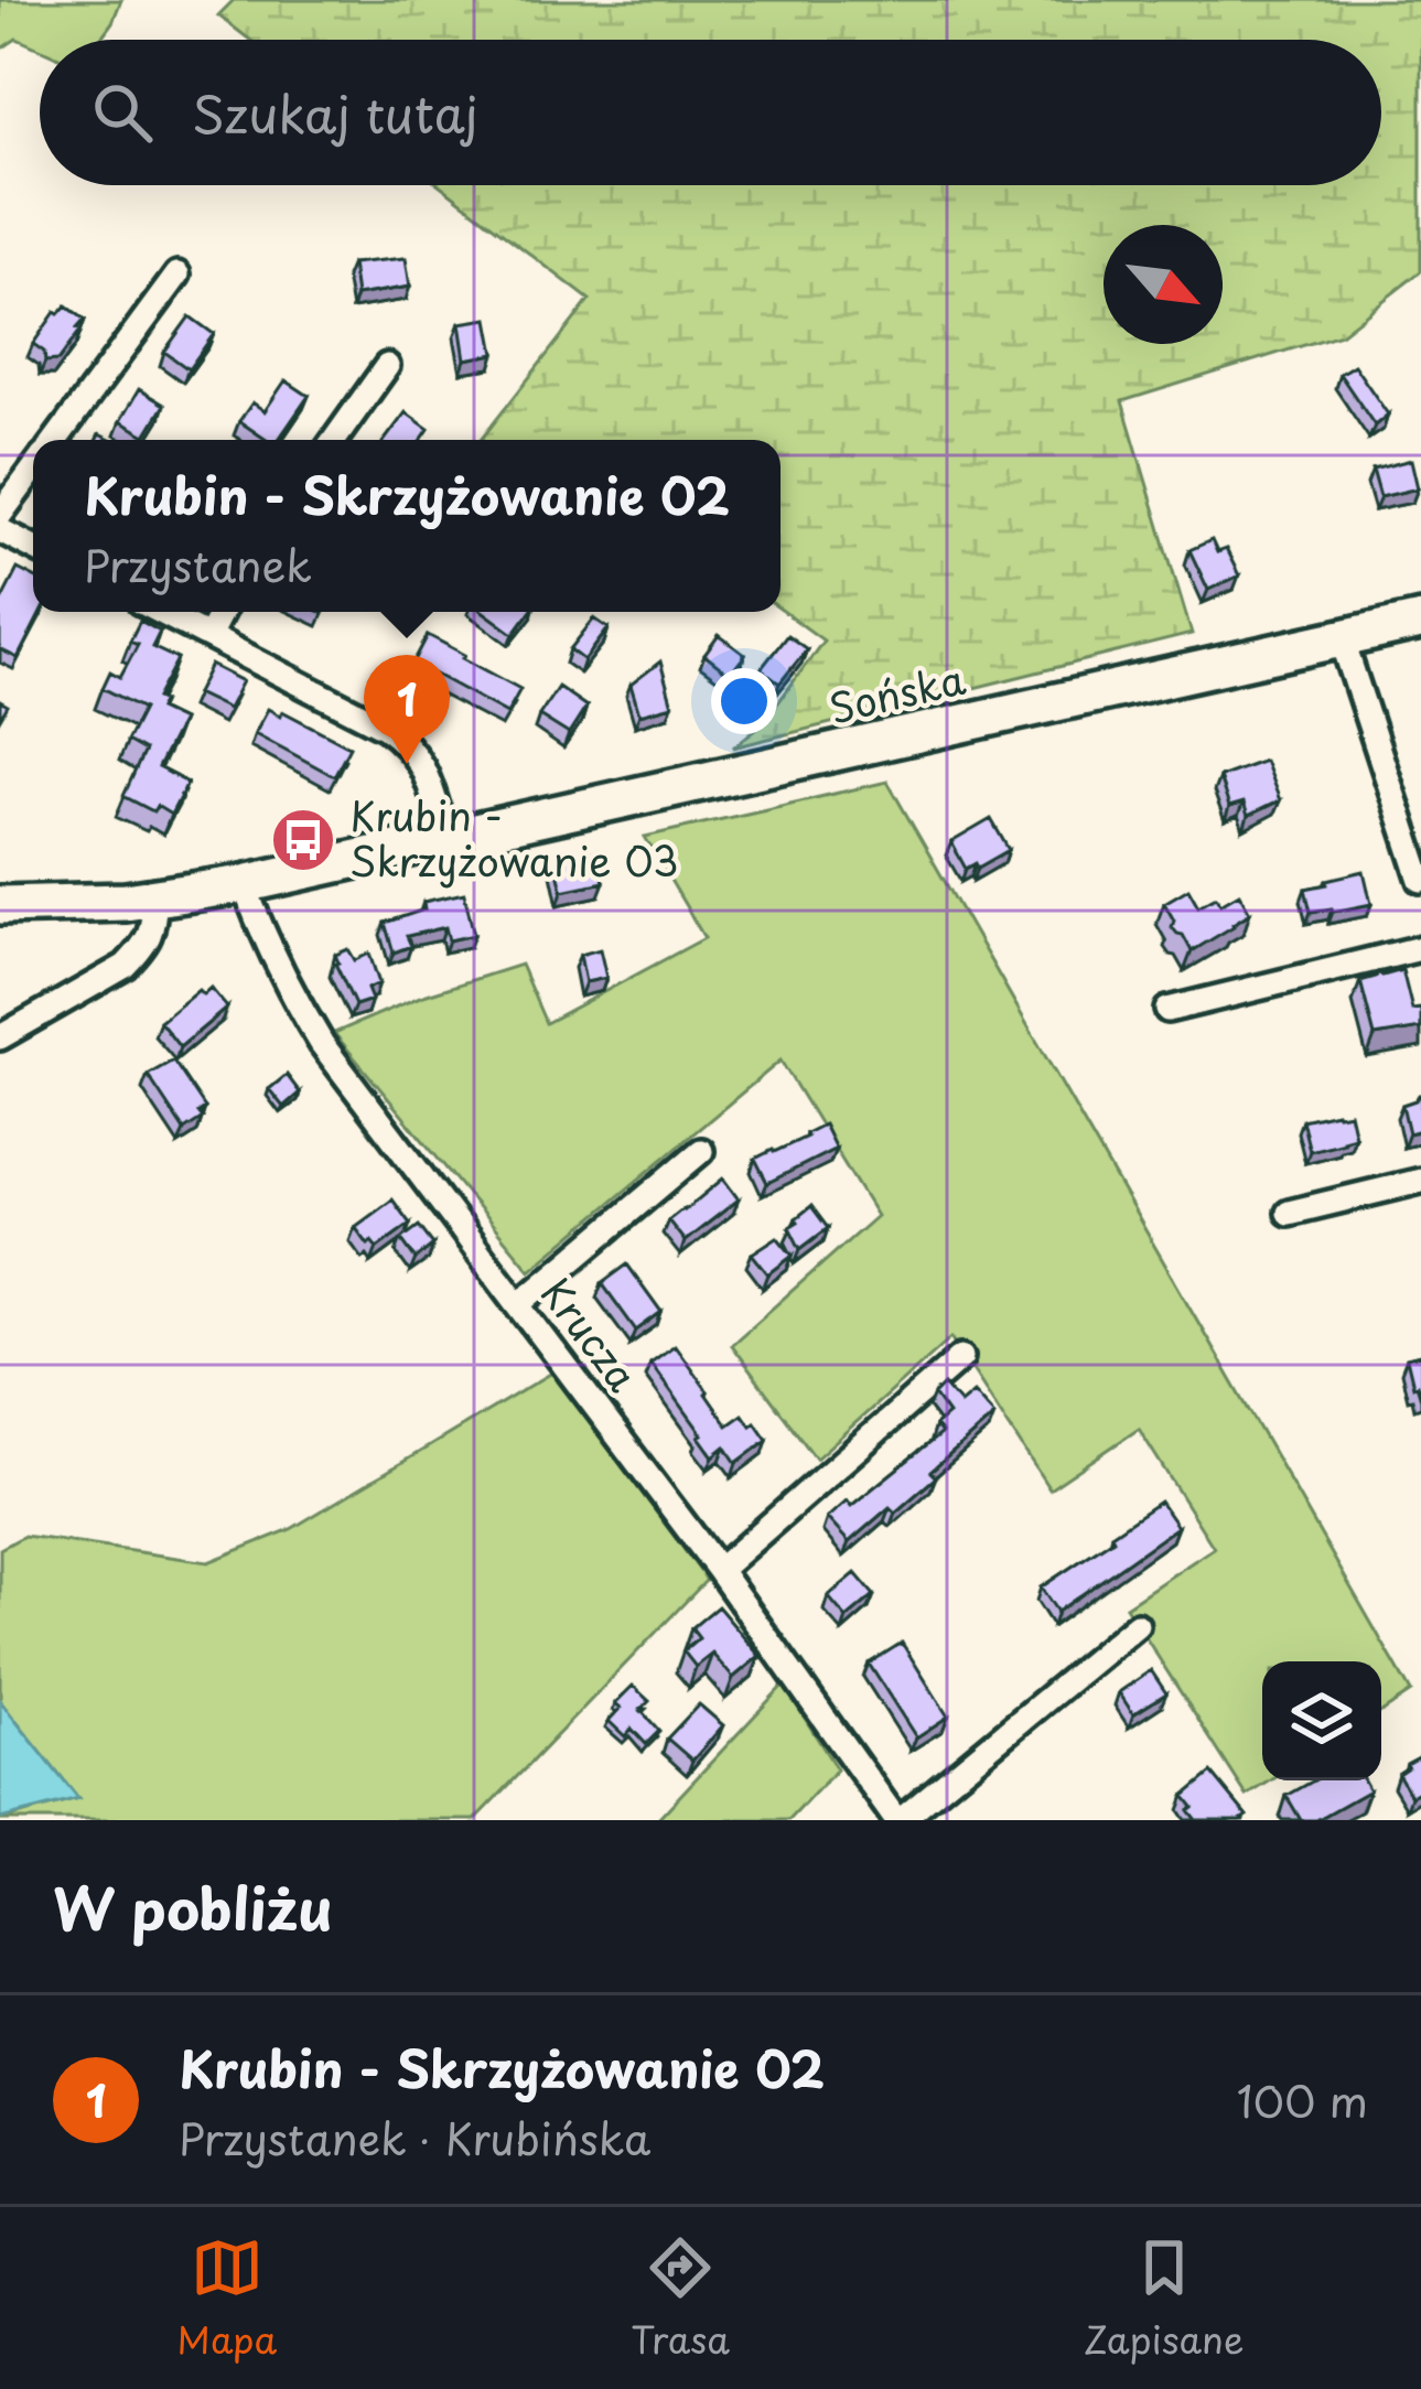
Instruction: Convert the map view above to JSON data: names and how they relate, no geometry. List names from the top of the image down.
{
  "streets": {
    "street": ["Sońska", "Krucza"]
  },
  "crossings": [
    ["Sońska", "Krucza"]
  ],
  "places": {
    "bus stop": ["Krubin - Skrzyżowanie 03"]
  },
  "north": "bottom right",
  "page": {
    "search": "Szukaj tutaj",
    "popup": ["Krubin - Skrzyżowanie 02", "Przystanek"],
    "pins": "1",
    "heading": "W pobliżu",
    "list": [
      {
        "mark": "1",
        "name": "Krubin - Skrzyżowanie 02",
        "note": "Przystanek · Krubińska",
        "value": "100 m"
      }
    ],
    "nav": ["Mapa", "Trasa", "Zapisane"]
  }
}
